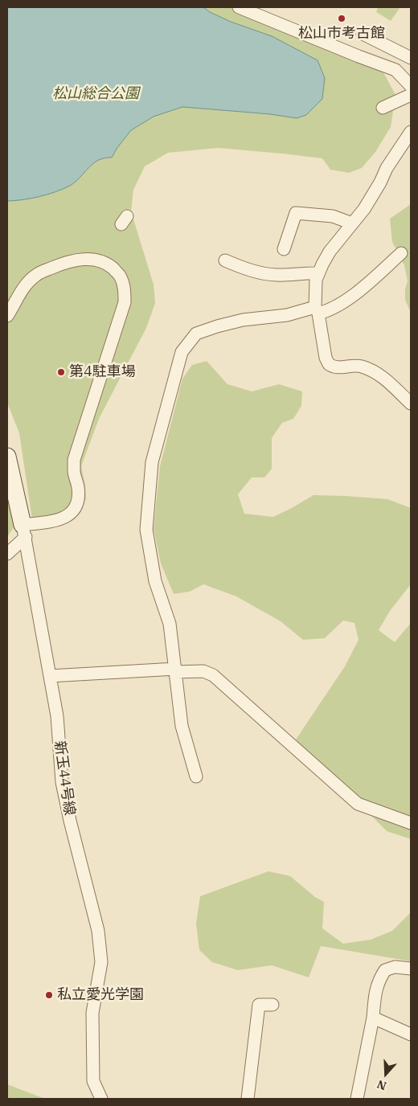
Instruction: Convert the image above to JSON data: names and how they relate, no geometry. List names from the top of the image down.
{
  "streets": {
    "street": ["新玉44号線"]
  },
  "parks": ["松山総合公園"],
  "places": ["松山市考古館", "第4駐車場", "私立愛光学園"],
  "north": "bottom"
}
